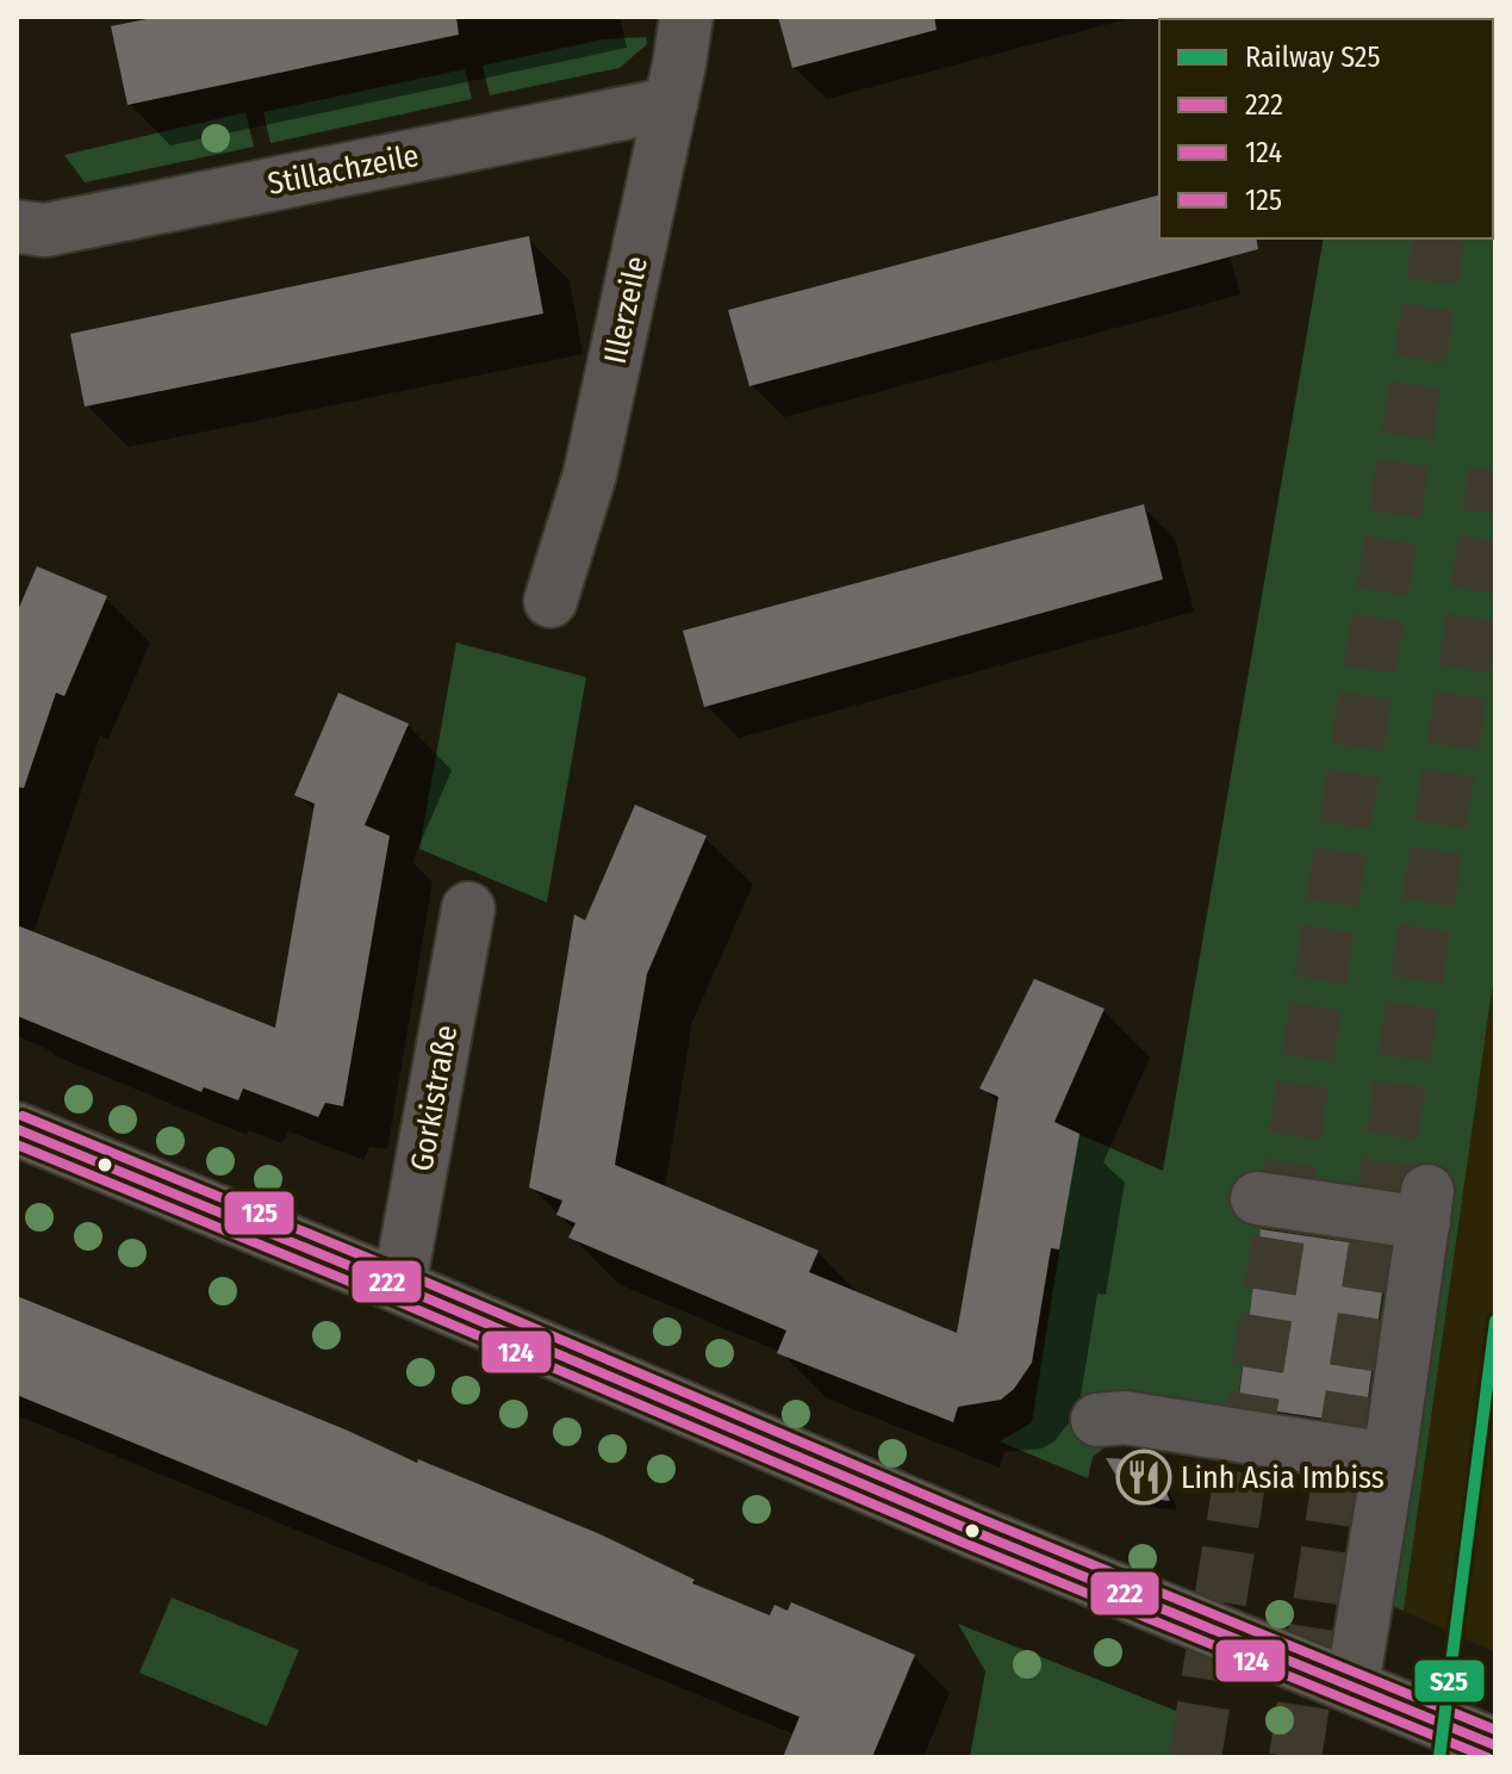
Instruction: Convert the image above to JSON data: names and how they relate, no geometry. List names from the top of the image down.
{
  "streets": {
    "street": ["Stillachzeile", "Illerzeile", "Gorkistraße"]
  },
  "crossings": [
    ["Stillachzeile", "Illerzeile"]
  ],
  "places": {
    "restaurant": ["Linh Asia Imbiss"]
  },
  "lines": [
    "transit line 125",
    "transit line 222",
    "transit line 124",
    "rail line S25"
  ],
  "legend": [
    "Railway S25",
    "222",
    "124",
    "125"
  ]
}
